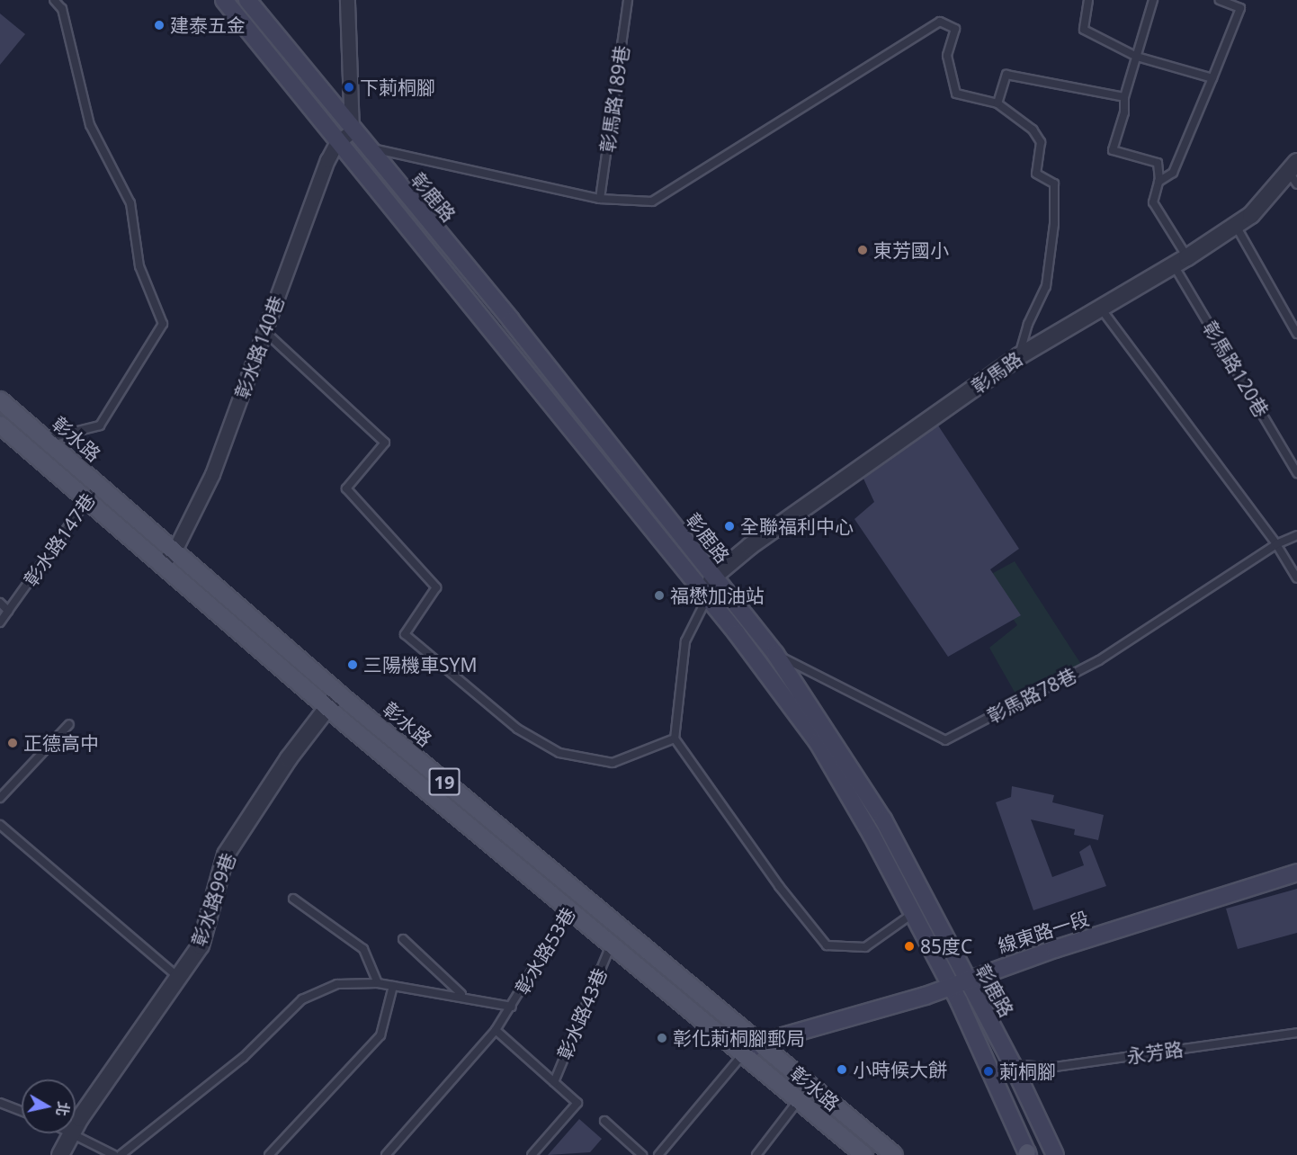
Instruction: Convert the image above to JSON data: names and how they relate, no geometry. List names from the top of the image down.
{
  "streets": {
    "main road": [
      "彰鹿路",
      "彰水路",
      "19",
      "線東路一段"
    ],
    "street": ["彰水路140巷", "彰馬路", "彰水路99巷"],
    "lane": [
      "彰馬路189巷",
      "彰馬路120巷",
      "彰水路147巷",
      "彰馬路78巷",
      "彰水路53巷",
      "彰水路43巷",
      "永芳路"
    ]
  },
  "crossings": [
    ["彰鹿路", "彰水路140巷"],
    ["彰鹿路", "彰馬路"],
    ["彰鹿路", "彰馬路78巷"],
    ["彰鹿路", "線東路一段"],
    ["彰鹿路", "永芳路"],
    ["彰水路140巷", "彰水路"],
    ["彰馬路120巷", "彰馬路"],
    ["彰水路", "彰水路147巷"],
    ["彰水路", "彰水路99巷"],
    ["彰水路", "線東路一段"],
    ["彰水路", "彰水路53巷"],
    ["彰水路", "彰水路43巷"]
  ],
  "places": [
    "建泰五金",
    "下莿桐腳",
    "東芳國小",
    "全聯福利中心",
    "福懋加油站",
    "三陽機車SYM",
    "正德高中",
    "85度C",
    "彰化莿桐腳郵局",
    "小時候大餅",
    "莿桐腳"
  ],
  "north": "right"
}
